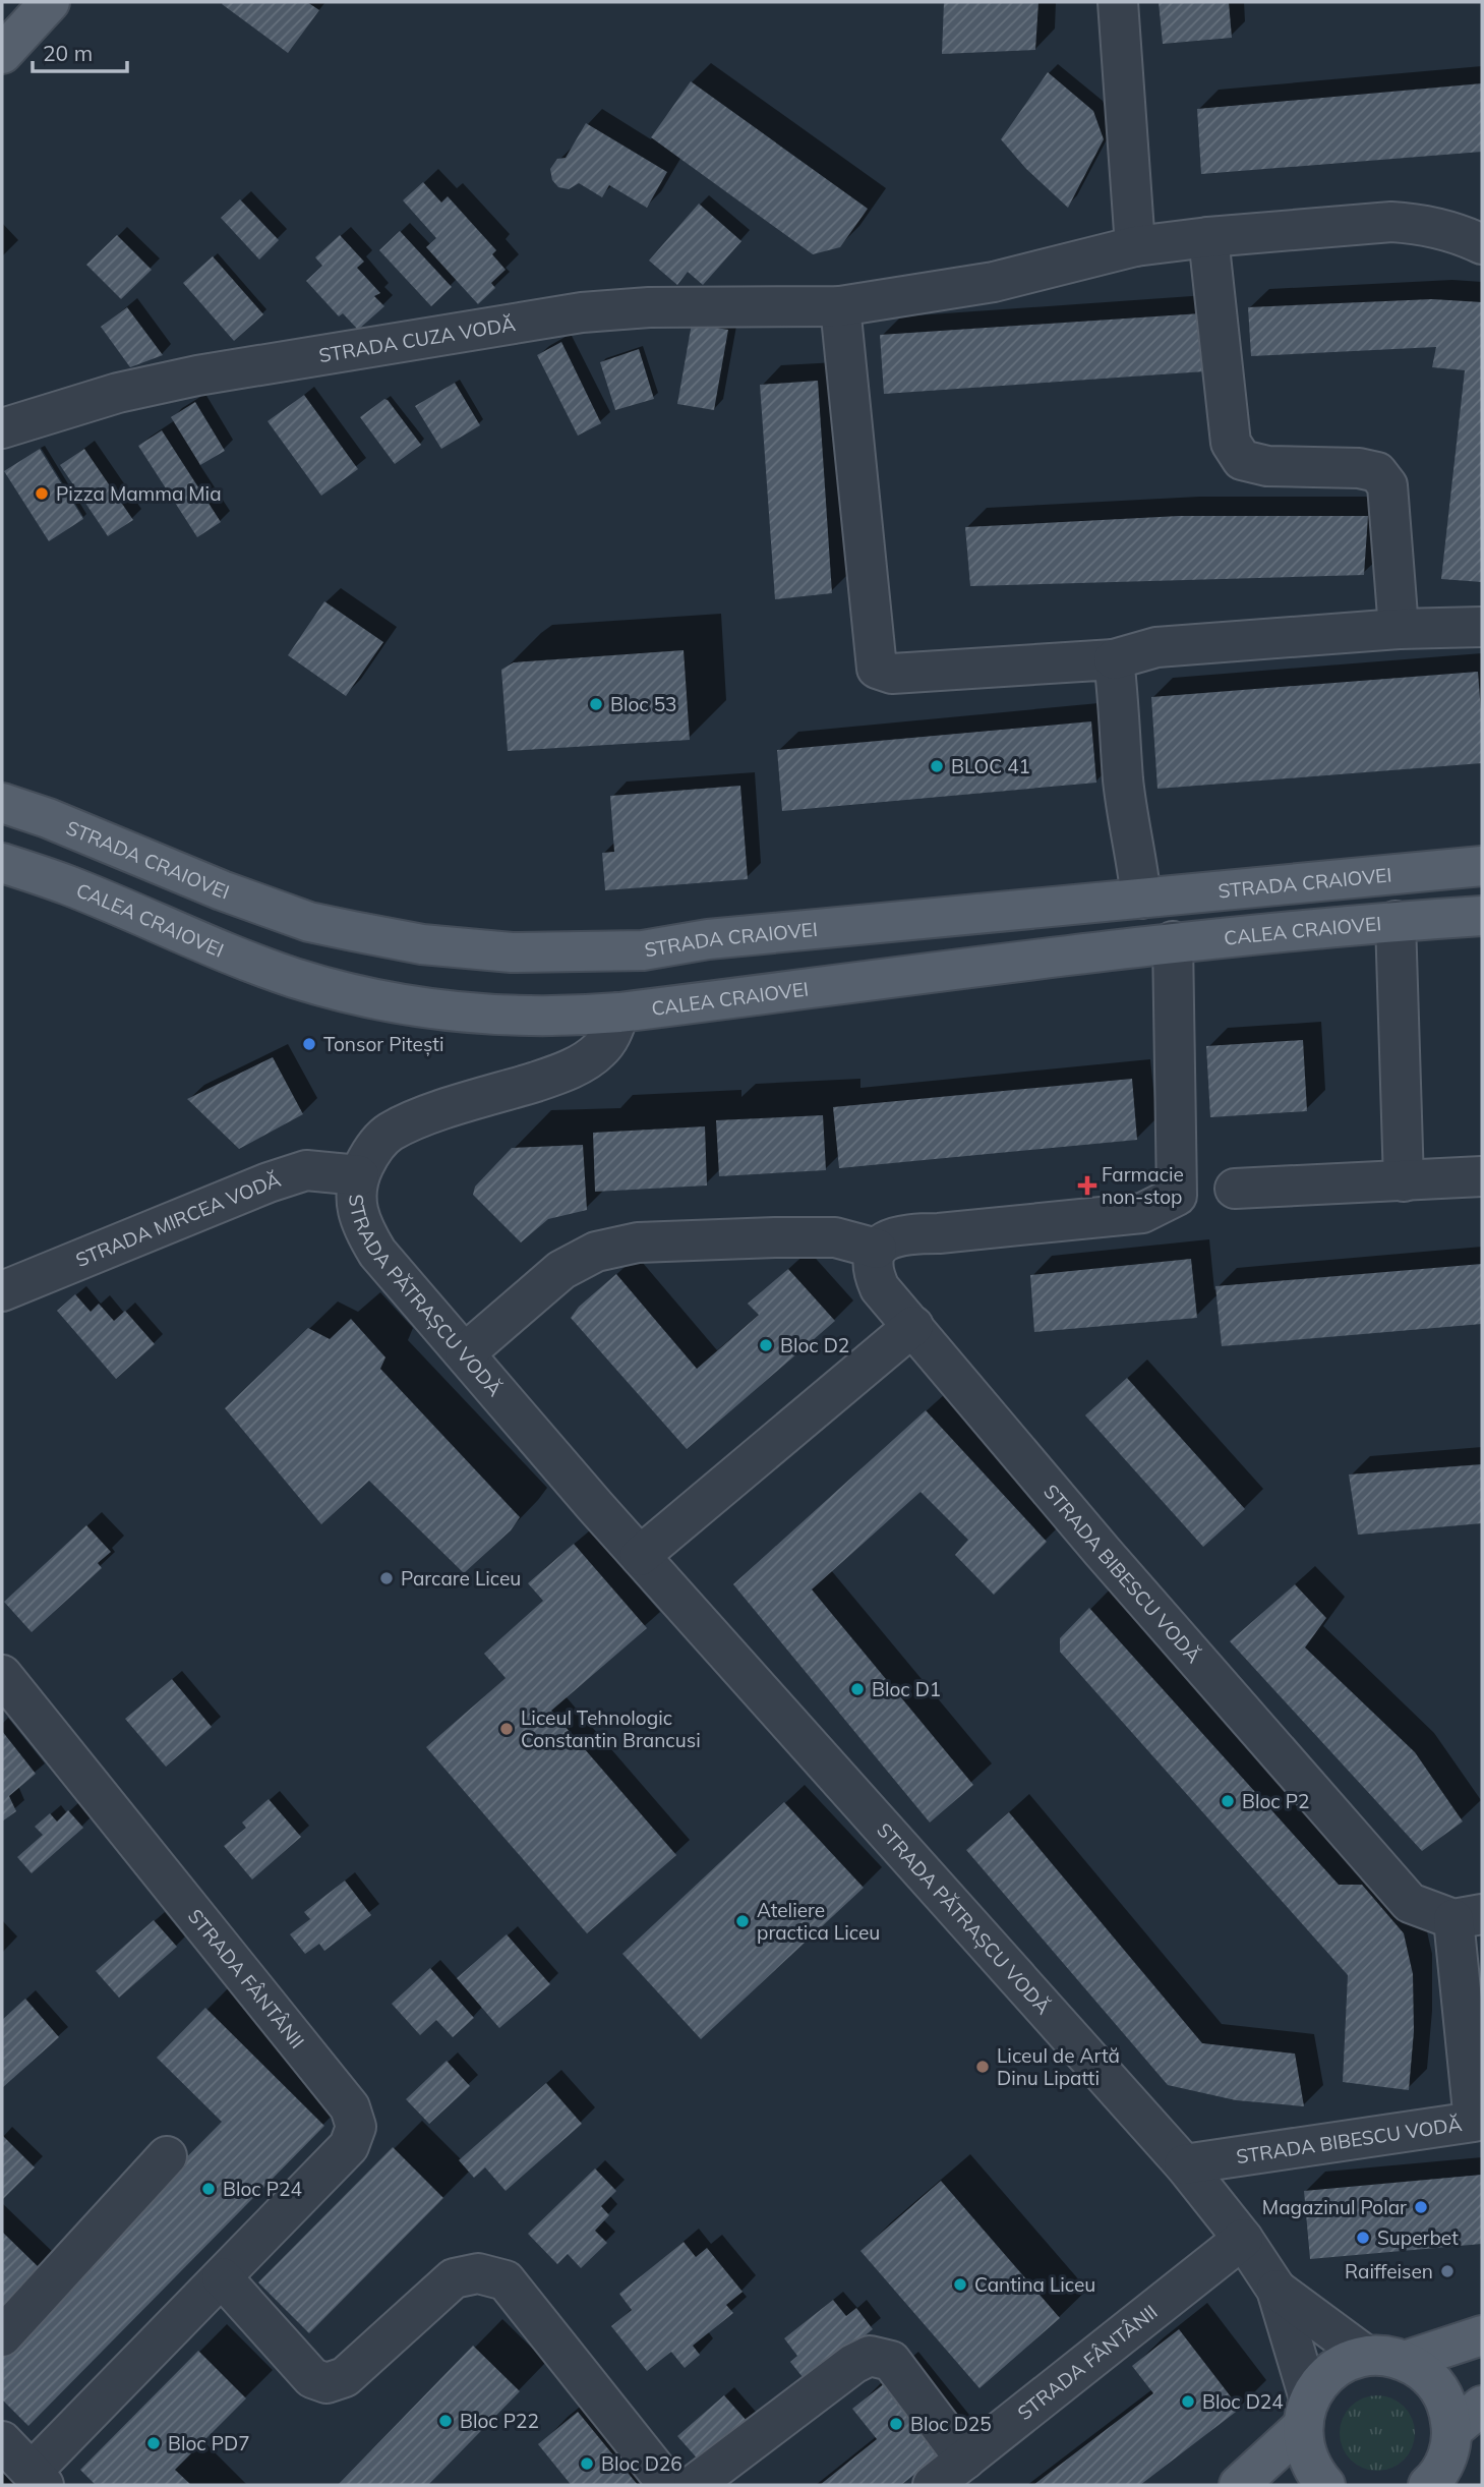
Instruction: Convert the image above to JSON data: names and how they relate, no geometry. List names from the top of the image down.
{
  "streets": {
    "main road": ["STRADA CRAIOVEI", "CALEA CRAIOVEI"],
    "street": [
      "STRADA CUZA VODĂ",
      "STRADA MIRCEA VODĂ",
      "STRADA PĂTRAȘCU VODĂ",
      "STRADA BIBESCU VODĂ",
      "STRADA FÂNTÂNII"
    ]
  },
  "crossings": [
    ["CALEA CRAIOVEI", "STRADA PĂTRAȘCU VODĂ"],
    ["STRADA MIRCEA VODĂ", "STRADA PĂTRAȘCU VODĂ"],
    ["STRADA PĂTRAȘCU VODĂ", "STRADA BIBESCU VODĂ"],
    ["STRADA PĂTRAȘCU VODĂ", "STRADA FÂNTÂNII"]
  ],
  "places": {
    "other": [
      "Pizza Mamma Mia",
      "Bloc 53",
      "BLOC 41",
      "Tonsor Pitești",
      "Bloc D2",
      "Parcare Liceu",
      "Bloc D1",
      "Liceul Tehnologic Constantin Brancusi",
      "Bloc P2",
      "Ateliere practica Liceu",
      "Liceul de Artă Dinu Lipatti",
      "Bloc P24",
      "Magazinul Polar",
      "Superbet",
      "Raiffeisen",
      "Cantina Liceu",
      "Bloc D24",
      "Bloc P22",
      "Bloc D25",
      "Bloc PD7",
      "Bloc D26"
    ],
    "health": ["Farmacie non-stop"]
  },
  "scale_bar": "20 m"
}
